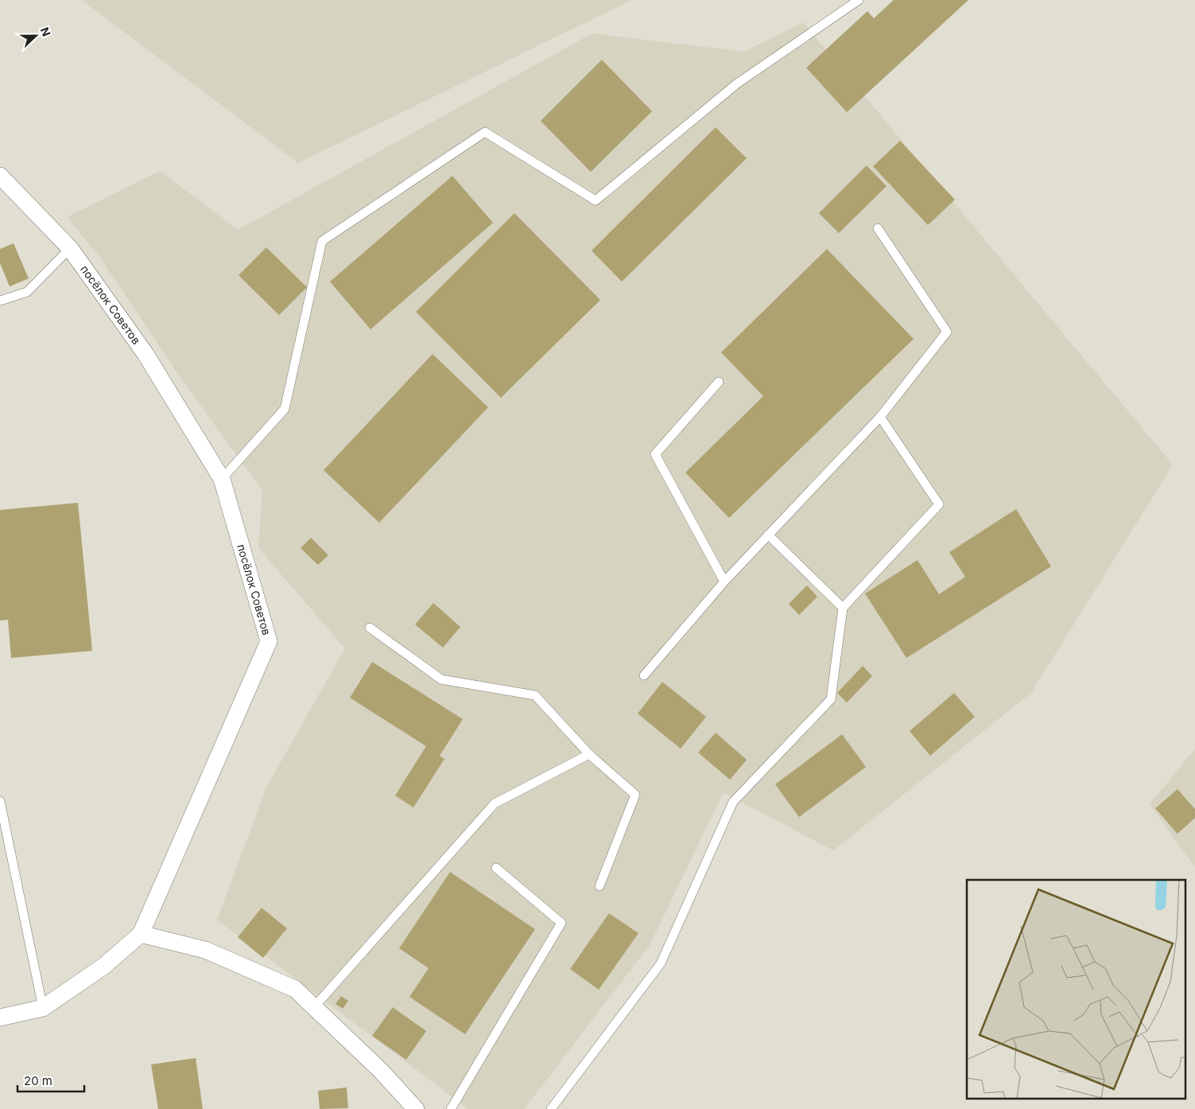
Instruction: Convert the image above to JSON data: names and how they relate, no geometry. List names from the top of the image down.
{
  "streets": {
    "street": ["посёлок Советов"]
  },
  "scale_bar": "20 m",
  "north": "right"
}
